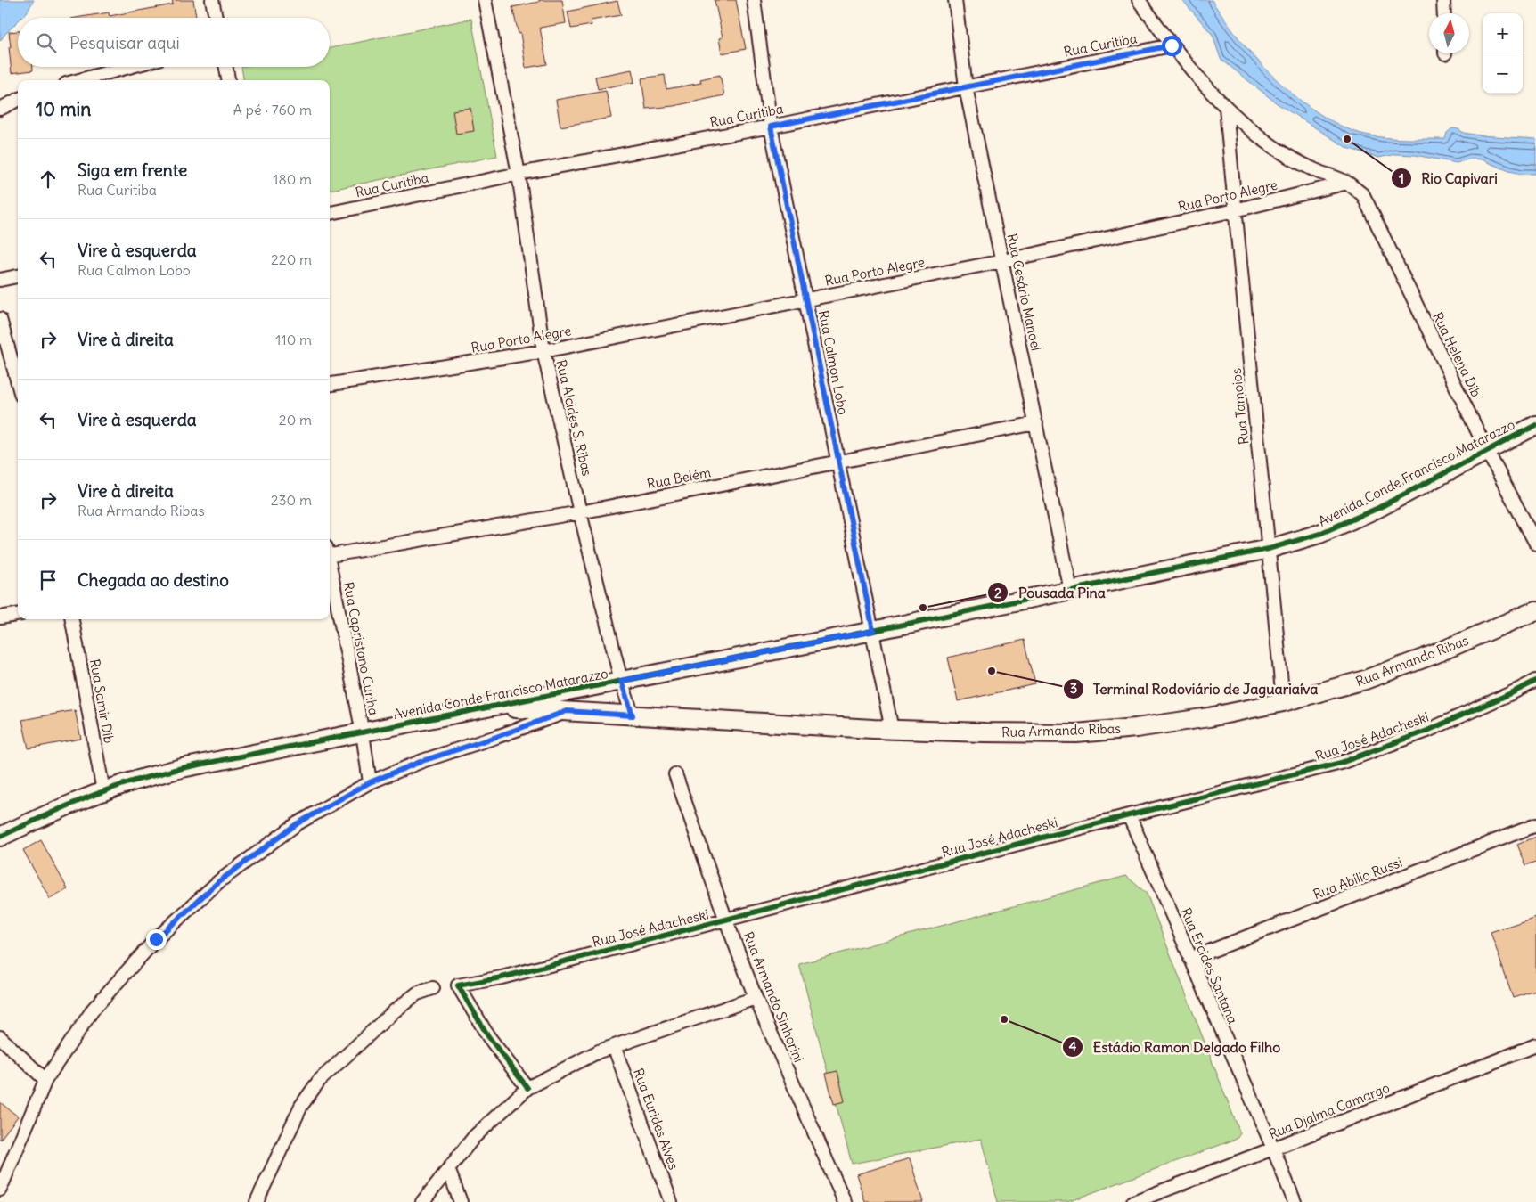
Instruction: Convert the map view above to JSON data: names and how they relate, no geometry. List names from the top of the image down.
{
  "streets": {
    "street": [
      "Rua Curitiba",
      "Rua Porto Alegre",
      "Rua Cesário Manoel",
      "Rua Helena Dib",
      "Rua Calmon Lobo",
      "Rua Tamoios",
      "Rua Alcides S. Ribas",
      "Avenida Conde Francisco Matarazzo",
      "Rua Belém",
      "Rua Capristano Cunha",
      "Rua Armando Ribas",
      "Rua Samir Dib",
      "Rua José Adacheski",
      "Rua Abílio Russi",
      "Rua Ercides Santana",
      "Rua Armando Sinhorini",
      "Rua Djalma Camargo",
      "Rua Eurides Alves"
    ]
  },
  "crossings": [
    ["Rua Curitiba", "Rua Cesário Manoel"],
    ["Rua Curitiba", "Rua Helena Dib"],
    ["Rua Curitiba", "Rua Calmon Lobo"],
    ["Rua Curitiba", "Rua Alcides S. Ribas"],
    ["Rua Porto Alegre", "Rua Cesário Manoel"],
    ["Rua Porto Alegre", "Rua Helena Dib"],
    ["Rua Porto Alegre", "Rua Calmon Lobo"],
    ["Rua Porto Alegre", "Rua Tamoios"],
    ["Rua Porto Alegre", "Rua Alcides S. Ribas"],
    ["Rua Cesário Manoel", "Avenida Conde Francisco Matarazzo"],
    ["Rua Cesário Manoel", "Rua Belém"],
    ["Rua Helena Dib", "Rua Tamoios"],
    ["Rua Helena Dib", "Avenida Conde Francisco Matarazzo"],
    ["Rua Calmon Lobo", "Avenida Conde Francisco Matarazzo"],
    ["Rua Calmon Lobo", "Rua Belém"],
    ["Rua Calmon Lobo", "Rua Armando Ribas"],
    ["Rua Tamoios", "Avenida Conde Francisco Matarazzo"],
    ["Rua Tamoios", "Rua Armando Ribas"],
    ["Rua Alcides S. Ribas", "Avenida Conde Francisco Matarazzo"],
    ["Rua Alcides S. Ribas", "Rua Belém"],
    ["Rua Alcides S. Ribas", "Rua Armando Ribas"],
    ["Avenida Conde Francisco Matarazzo", "Rua Capristano Cunha"],
    ["Avenida Conde Francisco Matarazzo", "Rua Armando Ribas"],
    ["Avenida Conde Francisco Matarazzo", "Rua Samir Dib"],
    ["Rua Capristano Cunha", "Rua Armando Ribas"],
    ["Rua José Adacheski", "Rua Ercides Santana"],
    ["Rua José Adacheski", "Rua Armando Sinhorini"],
    ["Rua Abílio Russi", "Rua Ercides Santana"],
    ["Rua Ercides Santana", "Rua Djalma Camargo"]
  ],
  "places": [
    "Rio Capivari",
    "Pousada Pina",
    "Terminal Rodoviário de Jaguariaíva",
    "Estádio Ramon Delgado Filho"
  ],
  "north": "top",
  "page": {
    "map_buttons": ["+", "−"],
    "search": "Pesquisar aqui",
    "heading": ["10 min", "A pé · 760 m"],
    "list": [
      ["Siga em frente", "Rua Curitiba", "180 m"],
      ["Vire à esquerda", "Rua Calmon Lobo", "220 m"],
      ["Vire à direita", "110 m"],
      ["Vire à esquerda", "20 m"],
      ["Vire à direita", "Rua Armando Ribas", "230 m"],
      "Chegada ao destino"
    ]
  }
}
